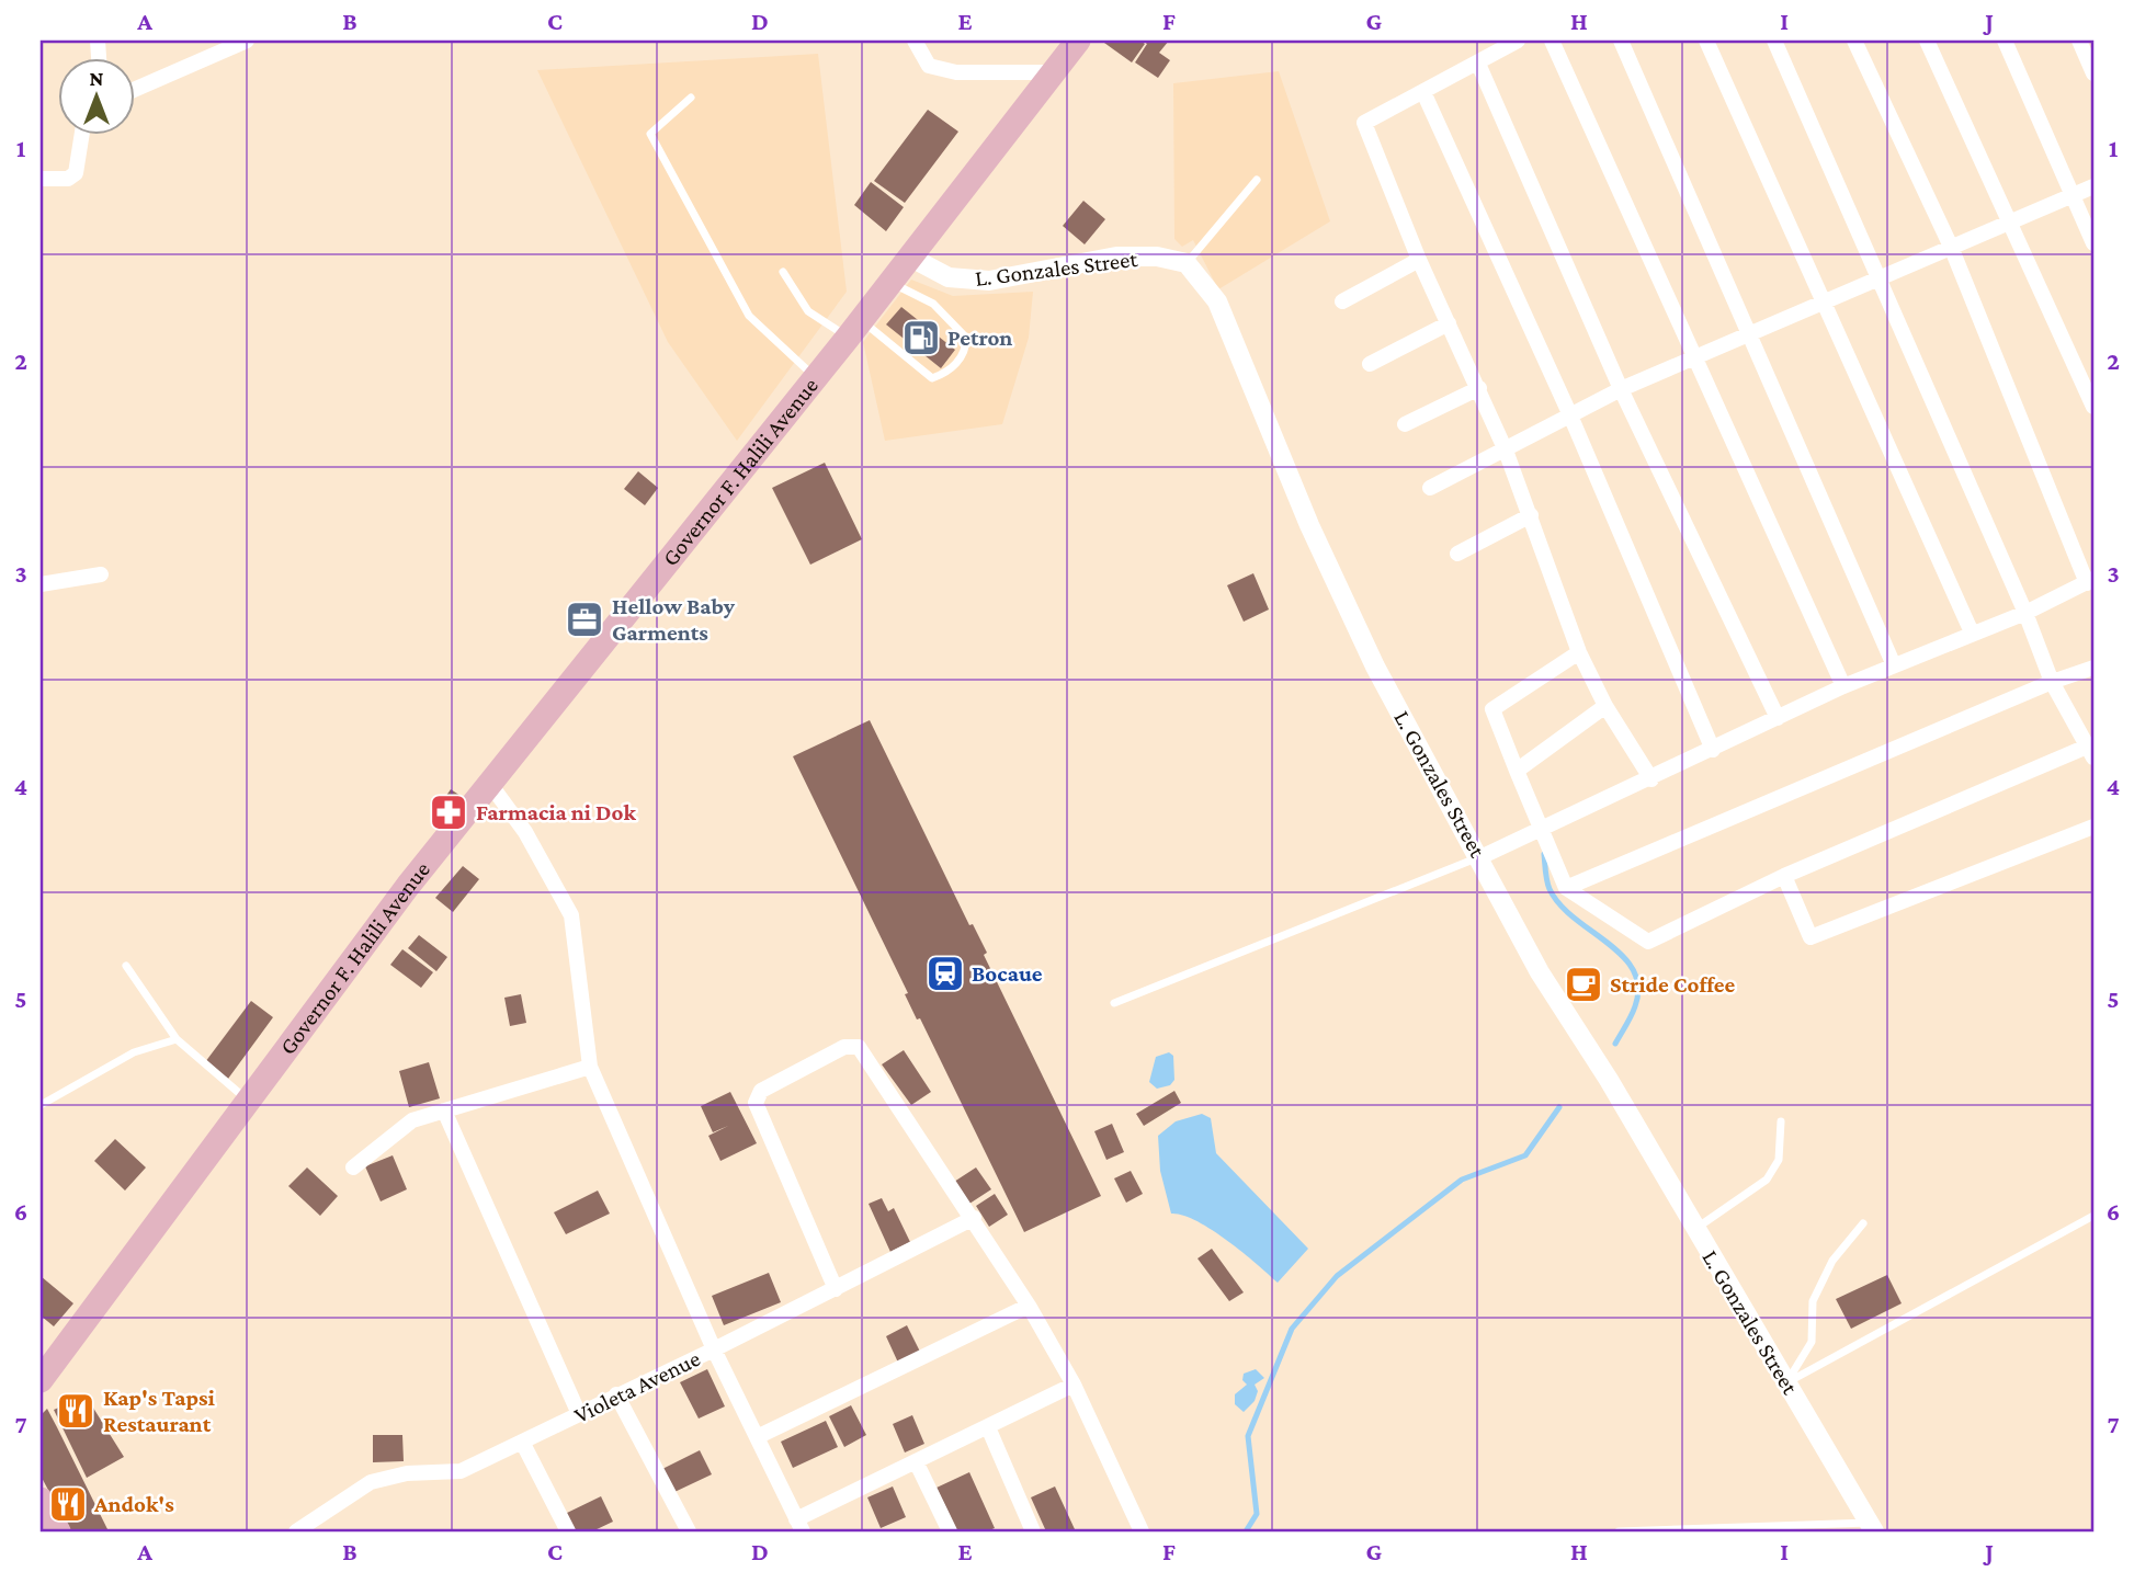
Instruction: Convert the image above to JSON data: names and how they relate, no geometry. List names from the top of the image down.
{
  "streets": {
    "main road": ["Governor F. Halili Avenue"],
    "street": ["L. Gonzales Street", "Violeta Avenue"]
  },
  "crossings": [
    ["L. Gonzales Street", "Governor F. Halili Avenue"]
  ],
  "places": {
    "fuel station": ["Petron"],
    "office": ["Hellow Baby Garments"],
    "pharmacy": ["Farmacia ni Dok"],
    "station": ["Bocaue"],
    "cafe": ["Stride Coffee"],
    "restaurant": ["Kap's Tapsi Restaurant", "Andok's"]
  },
  "north": "top",
  "grid": {
    "columns": [
      "A",
      "B",
      "C",
      "D",
      "E",
      "F",
      "G",
      "H",
      "I",
      "J"
    ],
    "rows": [
      "1",
      "2",
      "3",
      "4",
      "5",
      "6",
      "7"
    ]
  }
}
